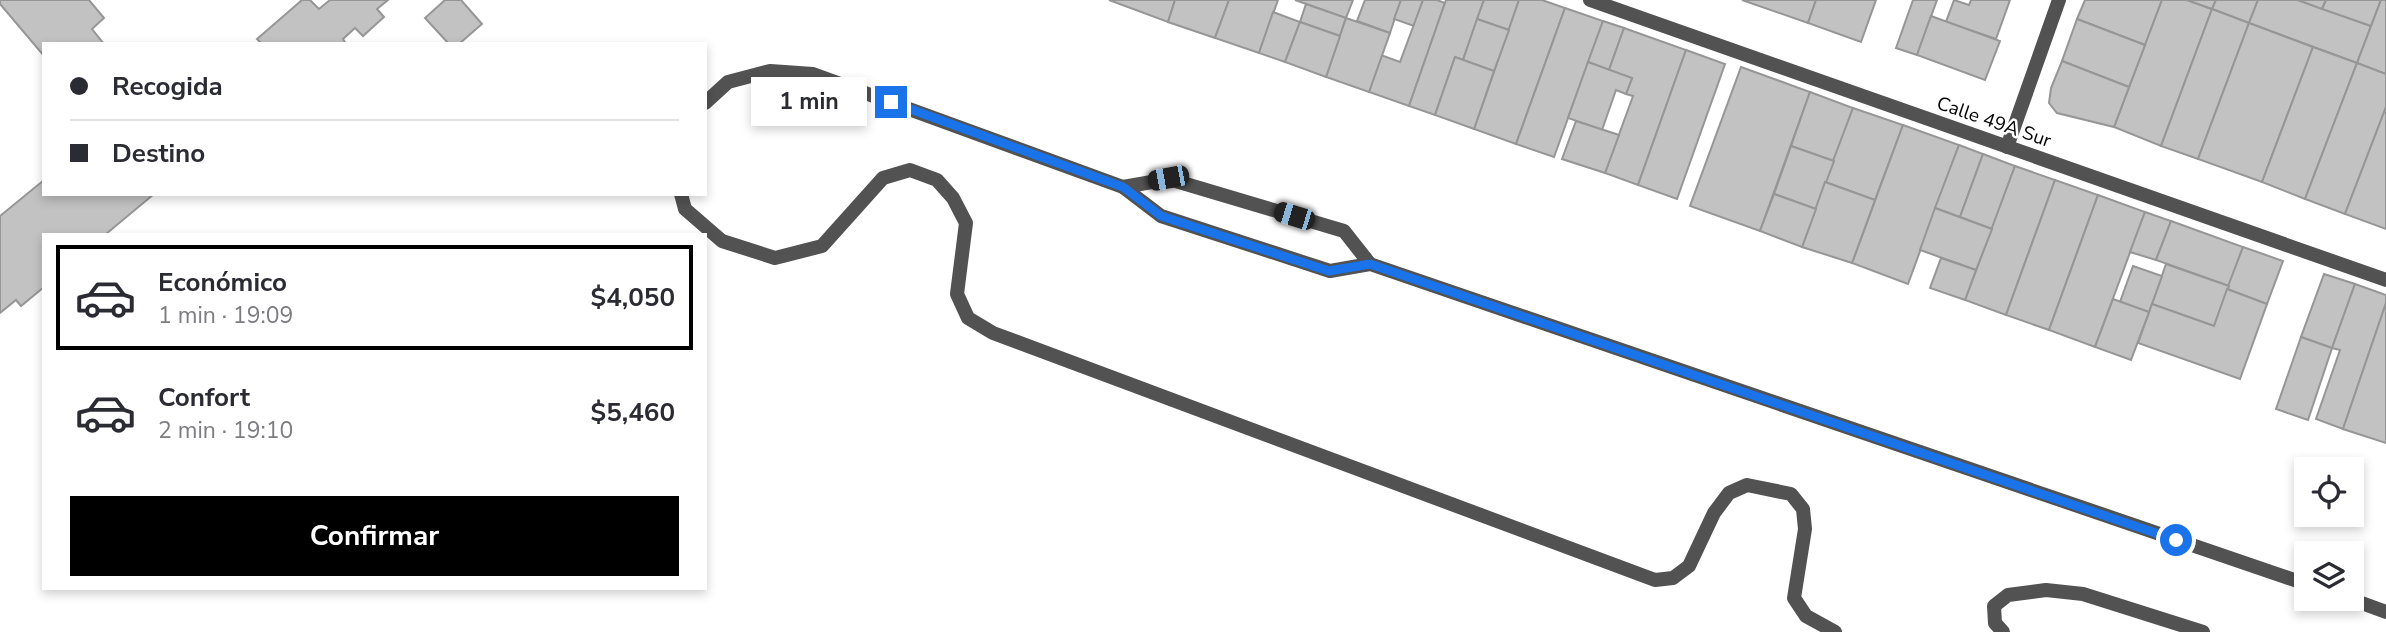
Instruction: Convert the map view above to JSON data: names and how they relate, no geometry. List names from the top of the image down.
{
  "streets": {
    "street": ["Calle 49A Sur"]
  },
  "page": {
    "banner": ["Recogida", "Destino"],
    "bubble": "1 min",
    "list": [
      {
        "name": "Económico",
        "note": "1 min · 19:09",
        "value": "$4,050"
      },
      {
        "name": "Confort",
        "note": "2 min · 19:10",
        "value": "$5,460"
      }
    ],
    "buttons": "Confirmar"
  }
}
